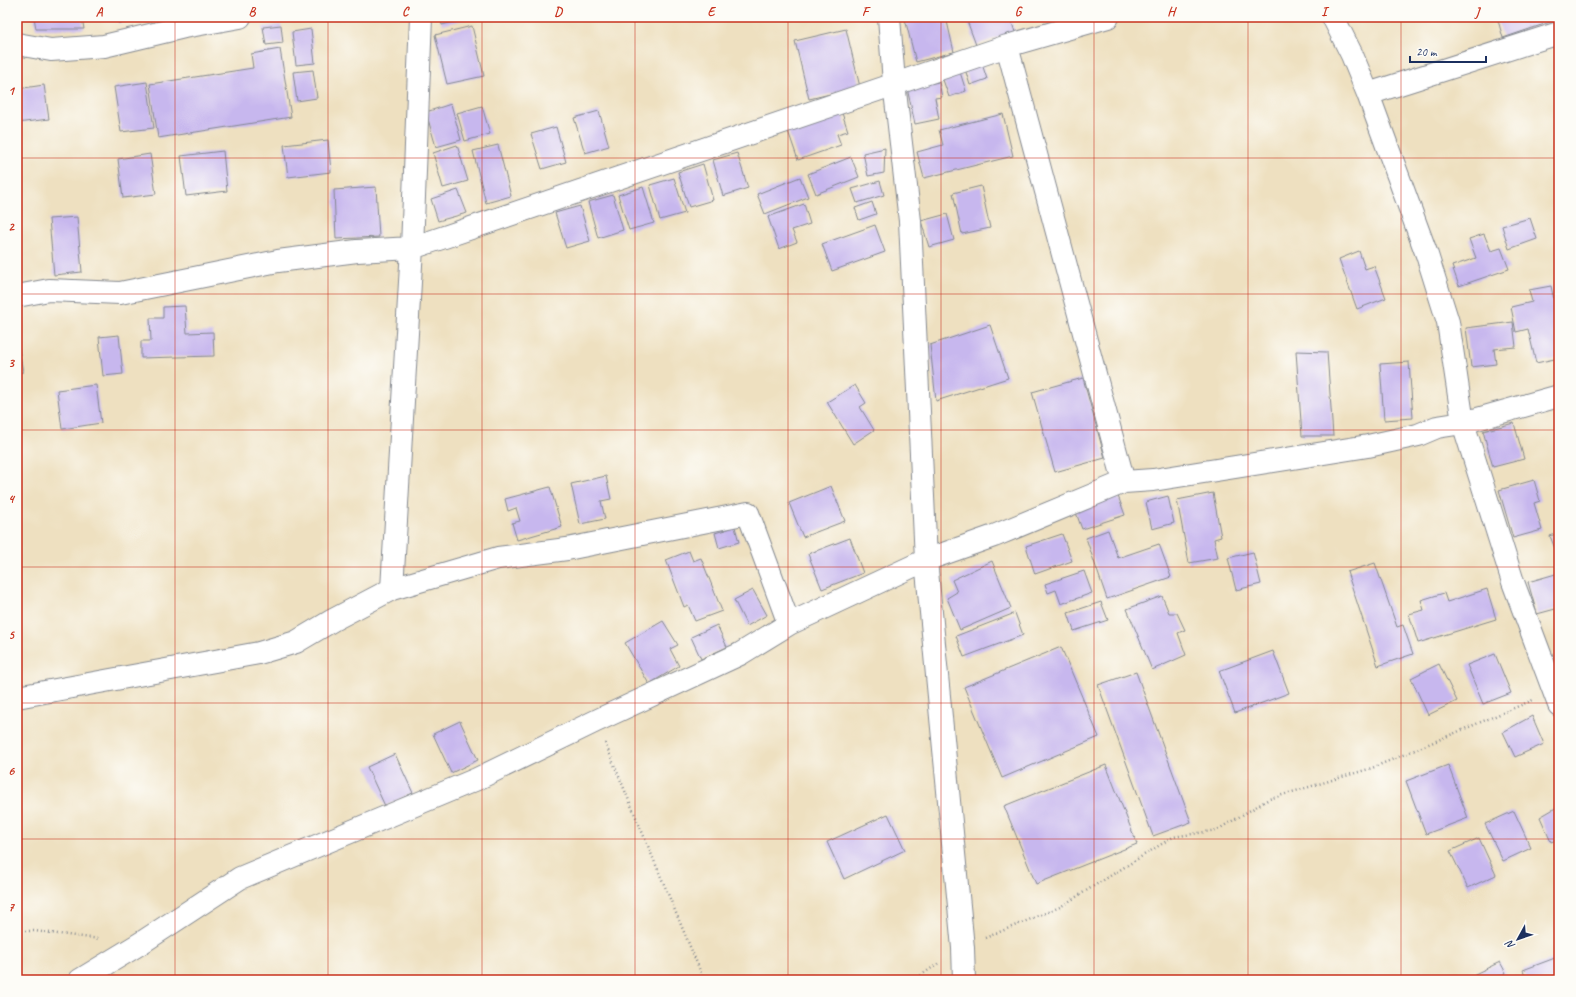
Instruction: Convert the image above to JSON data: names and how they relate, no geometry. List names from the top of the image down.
{
  "scale_bar": "20 m",
  "north": "bottom left",
  "grid": {
    "columns": [
      "A",
      "B",
      "C",
      "D",
      "E",
      "F",
      "G",
      "H",
      "I",
      "J"
    ],
    "rows": [
      "1",
      "2",
      "3",
      "4",
      "5",
      "6",
      "7"
    ]
  }
}
